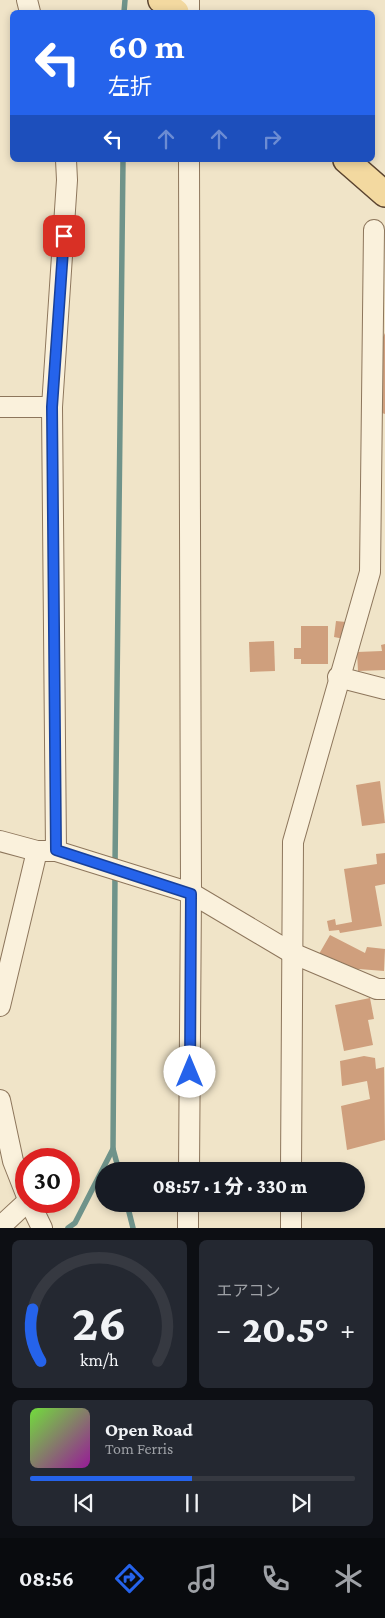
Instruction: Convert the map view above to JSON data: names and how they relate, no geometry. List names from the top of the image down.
{
  "page": {
    "turn": ["60 m", "左折"],
    "limit": "30",
    "trip": "08:57 · 1 分 · 330 m",
    "tile": "エアコン",
    "heat": ["−", "20.5°", "+"],
    "song": ["Open Road", "Tom Ferris"],
    "tabs": "08:56",
    "gauge": ["26", "km/h"]
  }
}
